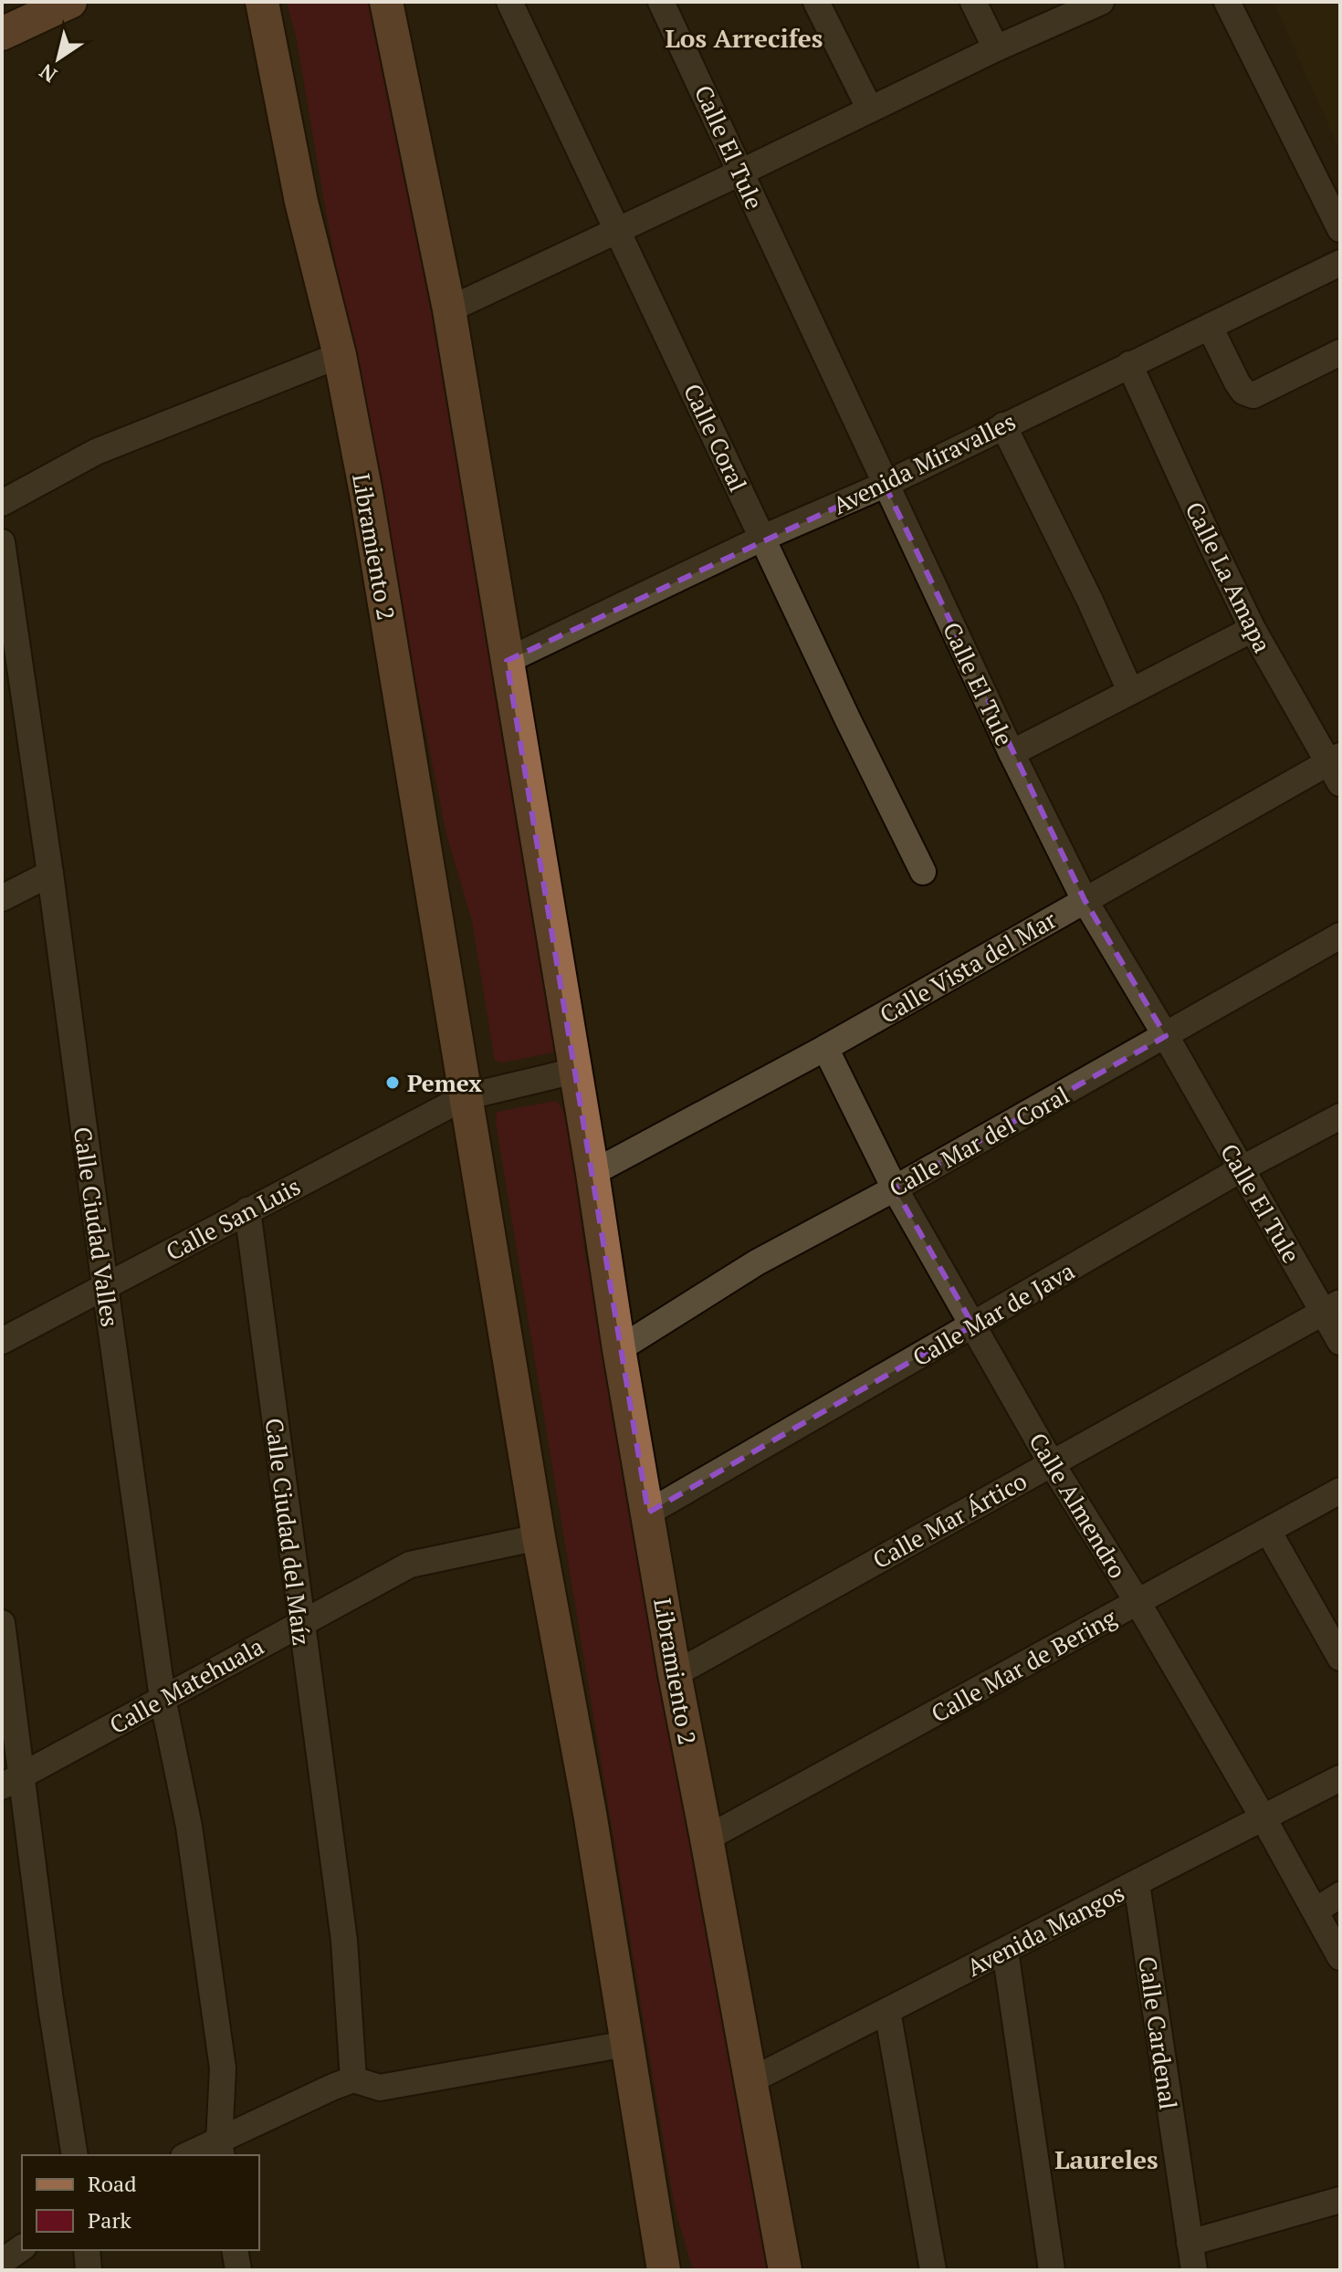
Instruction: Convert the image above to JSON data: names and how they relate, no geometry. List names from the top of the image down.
{
  "streets": {
    "main road": ["Libramiento 2"],
    "street": [
      "Calle El Tule",
      "Calle Coral",
      "Avenida Miravalles",
      "Calle La Amapa",
      "Calle Vista del Mar",
      "Calle Mar del Coral",
      "Calle San Luis",
      "Calle Ciudad Valles",
      "Calle Mar de Java",
      "Calle Almendro",
      "Calle Mar Ártico",
      "Calle Ciudad del Maíz",
      "Calle Mar de Bering",
      "Calle Matehuala",
      "Avenida Mangos",
      "Calle Cardenal"
    ]
  },
  "crossings": [
    ["Calle El Tule", "Avenida Miravalles"],
    ["Calle El Tule", "Calle Vista del Mar"],
    ["Calle El Tule", "Calle Mar del Coral"],
    ["Calle El Tule", "Calle Mar de Java"],
    ["Calle El Tule", "Calle Mar Ártico"],
    ["Calle Coral", "Avenida Miravalles"],
    ["Avenida Miravalles", "Libramiento 2"],
    ["Avenida Miravalles", "Calle La Amapa"],
    ["Libramiento 2", "Calle Vista del Mar"],
    ["Libramiento 2", "Calle Mar del Coral"],
    ["Libramiento 2", "Calle San Luis"],
    ["Libramiento 2", "Calle Mar de Java"],
    ["Libramiento 2", "Calle Mar Ártico"],
    ["Libramiento 2", "Calle Mar de Bering"],
    ["Libramiento 2", "Calle Matehuala"],
    ["Libramiento 2", "Avenida Mangos"],
    ["Calle La Amapa", "Calle Vista del Mar"],
    ["Calle Vista del Mar", "Calle Almendro"],
    ["Calle Mar del Coral", "Calle Almendro"],
    ["Calle San Luis", "Calle Ciudad Valles"],
    ["Calle San Luis", "Calle Ciudad del Maíz"],
    ["Calle Ciudad Valles", "Calle Matehuala"],
    ["Calle Mar de Java", "Calle Almendro"],
    ["Calle Almendro", "Calle Mar Ártico"],
    ["Calle Almendro", "Calle Mar de Bering"],
    ["Calle Almendro", "Avenida Mangos"],
    ["Calle Ciudad del Maíz", "Calle Matehuala"],
    ["Avenida Mangos", "Calle Cardenal"]
  ],
  "districts": ["Los Arrecifes", "Laureles"],
  "places": ["Pemex"],
  "legend": ["Road", "Park"],
  "north": "bottom left"
}
